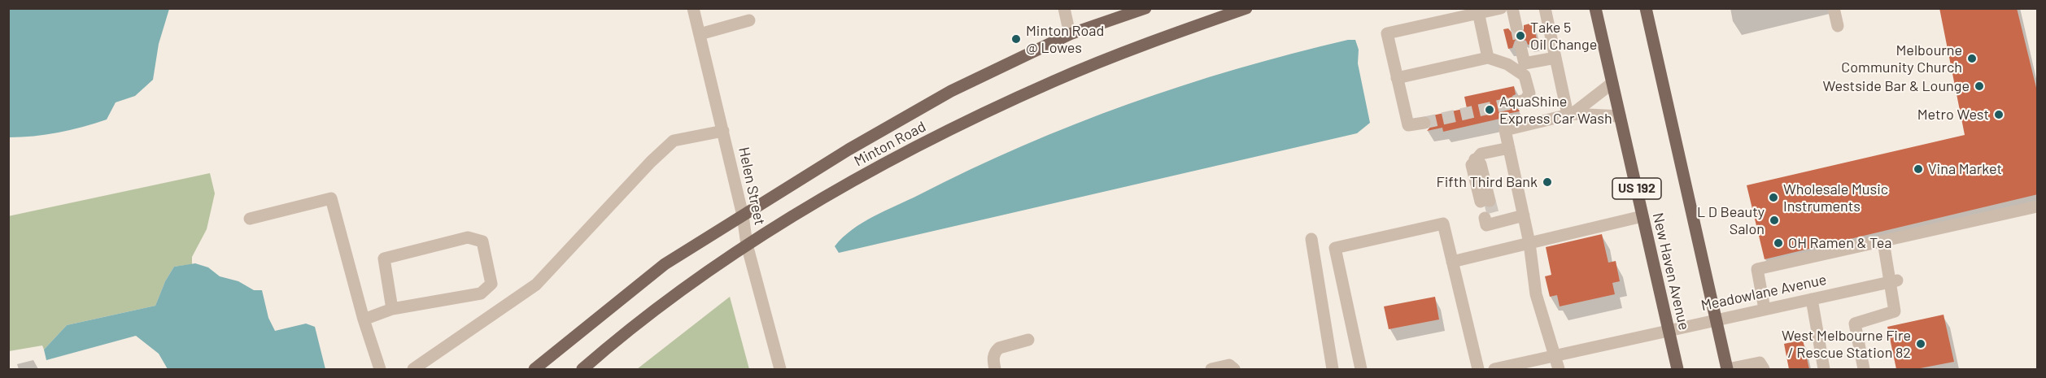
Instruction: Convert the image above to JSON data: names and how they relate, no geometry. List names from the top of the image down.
{
  "streets": {
    "main road": ["Minton Road", "US 192", "New Haven Avenue"],
    "street": ["Helen Street", "Meadowlane Avenue"]
  },
  "crossings": [
    ["Minton Road", "Helen Street"],
    ["New Haven Avenue", "Meadowlane Avenue"]
  ],
  "places": [
    "Take 5 Oil Change",
    "Minton Road @ Lowes",
    "Melbourne Community Church",
    "Westside Bar & Lounge",
    "AquaShine Express Car Wash",
    "Metro West",
    "Vina Market",
    "Fifth Third Bank",
    "Wholesale Music Instruments",
    "L D Beauty Salon",
    "OH Ramen & Tea",
    "West Melbourne Fire / Rescue Station 82"
  ]
}
